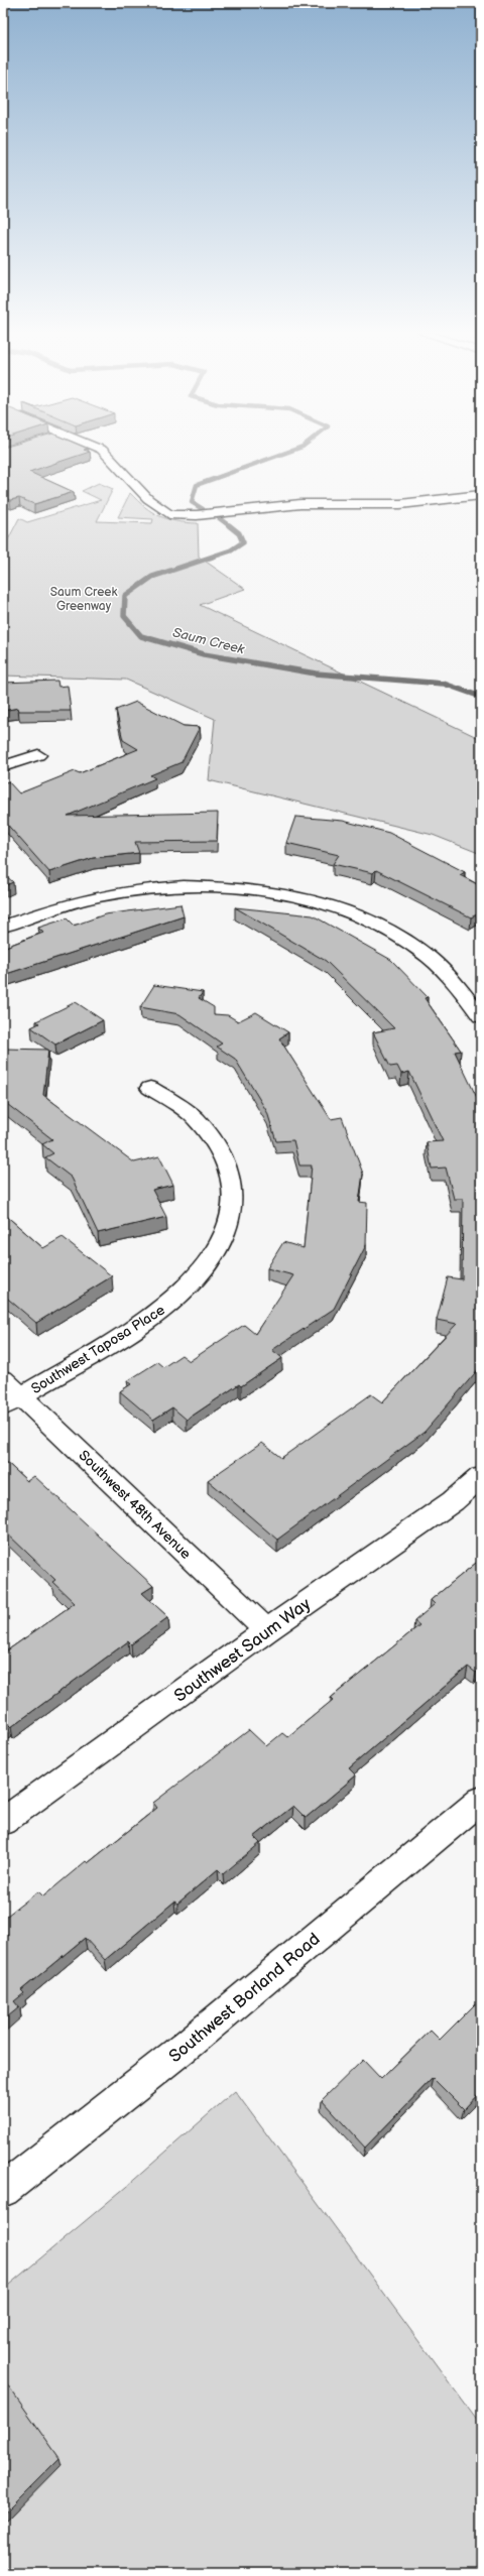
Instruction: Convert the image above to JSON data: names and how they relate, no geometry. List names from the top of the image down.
{
  "streets": {
    "street": [
      "Southwest Taposa Place",
      "Southwest 48th Avenue",
      "Southwest Saum Way",
      "Southwest Borland Road"
    ]
  },
  "crossings": [
    ["Southwest Taposa Place", "Southwest 48th Avenue"],
    ["Southwest 48th Avenue", "Southwest Saum Way"]
  ],
  "water": ["Saum Creek"],
  "parks": ["Saum Creek Greenway"]
}
